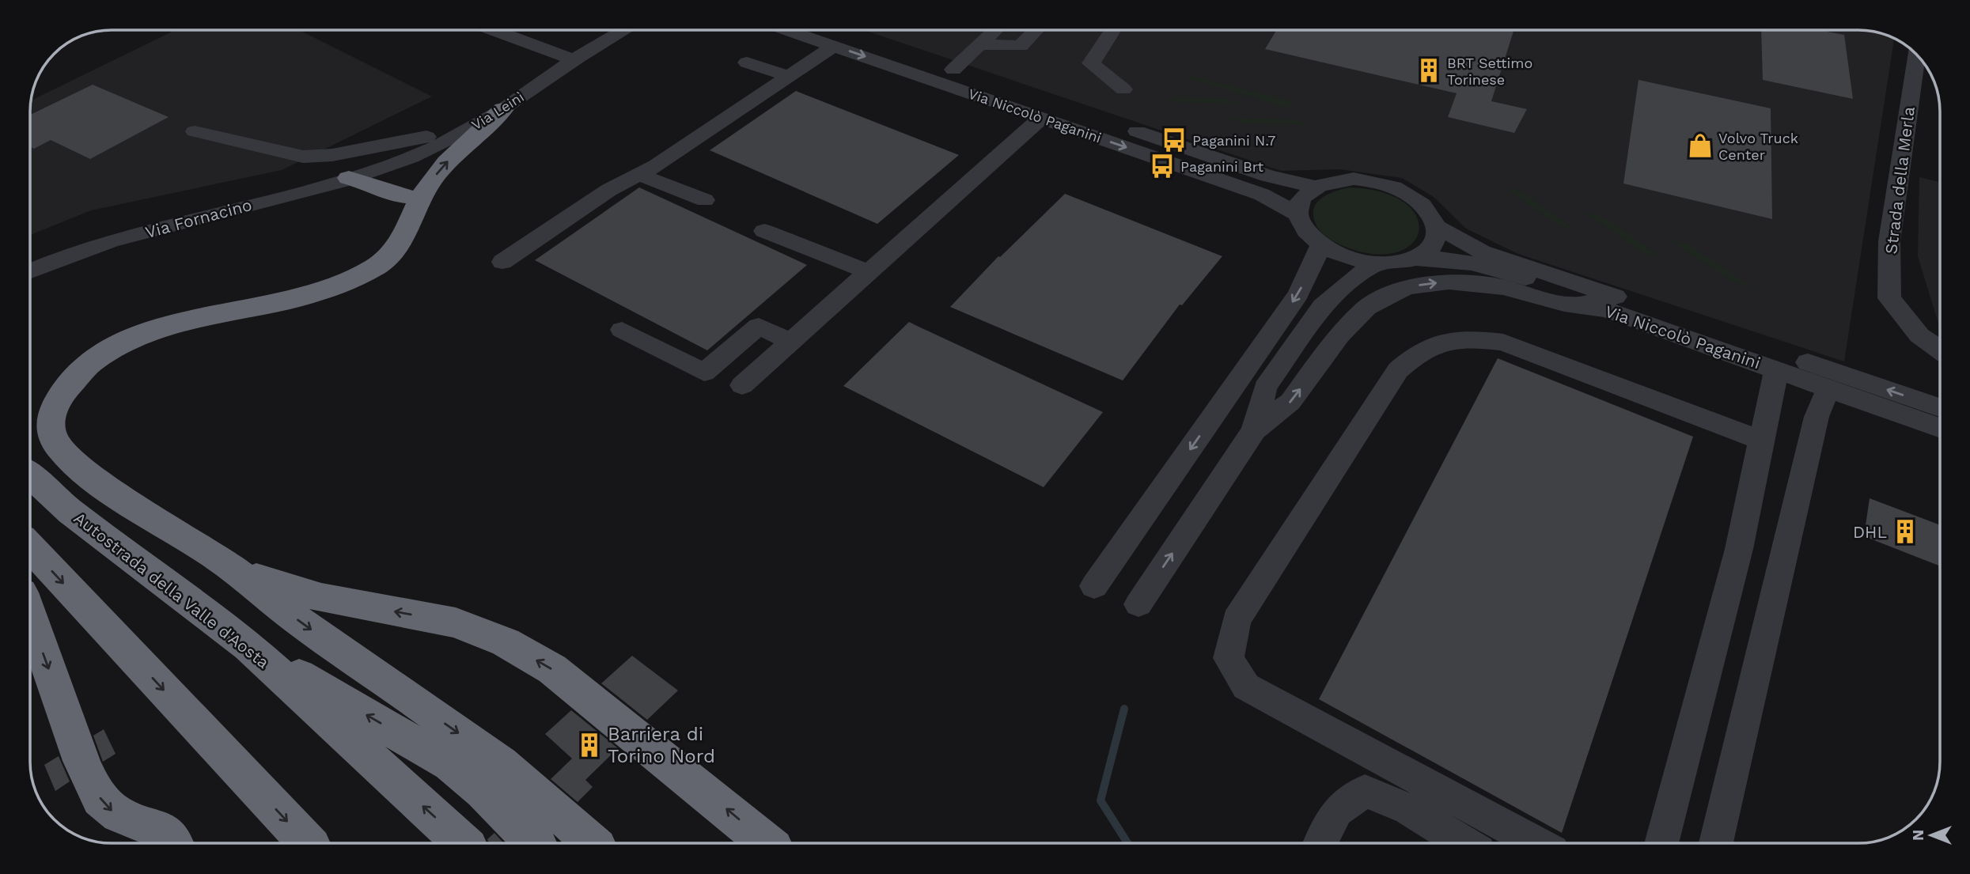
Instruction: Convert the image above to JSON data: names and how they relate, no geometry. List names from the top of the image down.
{
  "streets": {
    "highway": ["Autostrada della Valle d'Aosta"],
    "street": [
      "Via Leinì",
      "Via Niccolò Paganini",
      "Strada della Merla",
      "Via Fornacino"
    ]
  },
  "crossings": [
    ["Via Leinì", "Via Fornacino"]
  ],
  "places": {
    "building": ["BRT Settimo Torinese", "DHL", "Barriera di Torino Nord"],
    "bus stop": ["Paganini N.7", "Paganini Brt"],
    "shop": ["Volvo Truck Center"]
  },
  "north": "left"
}
